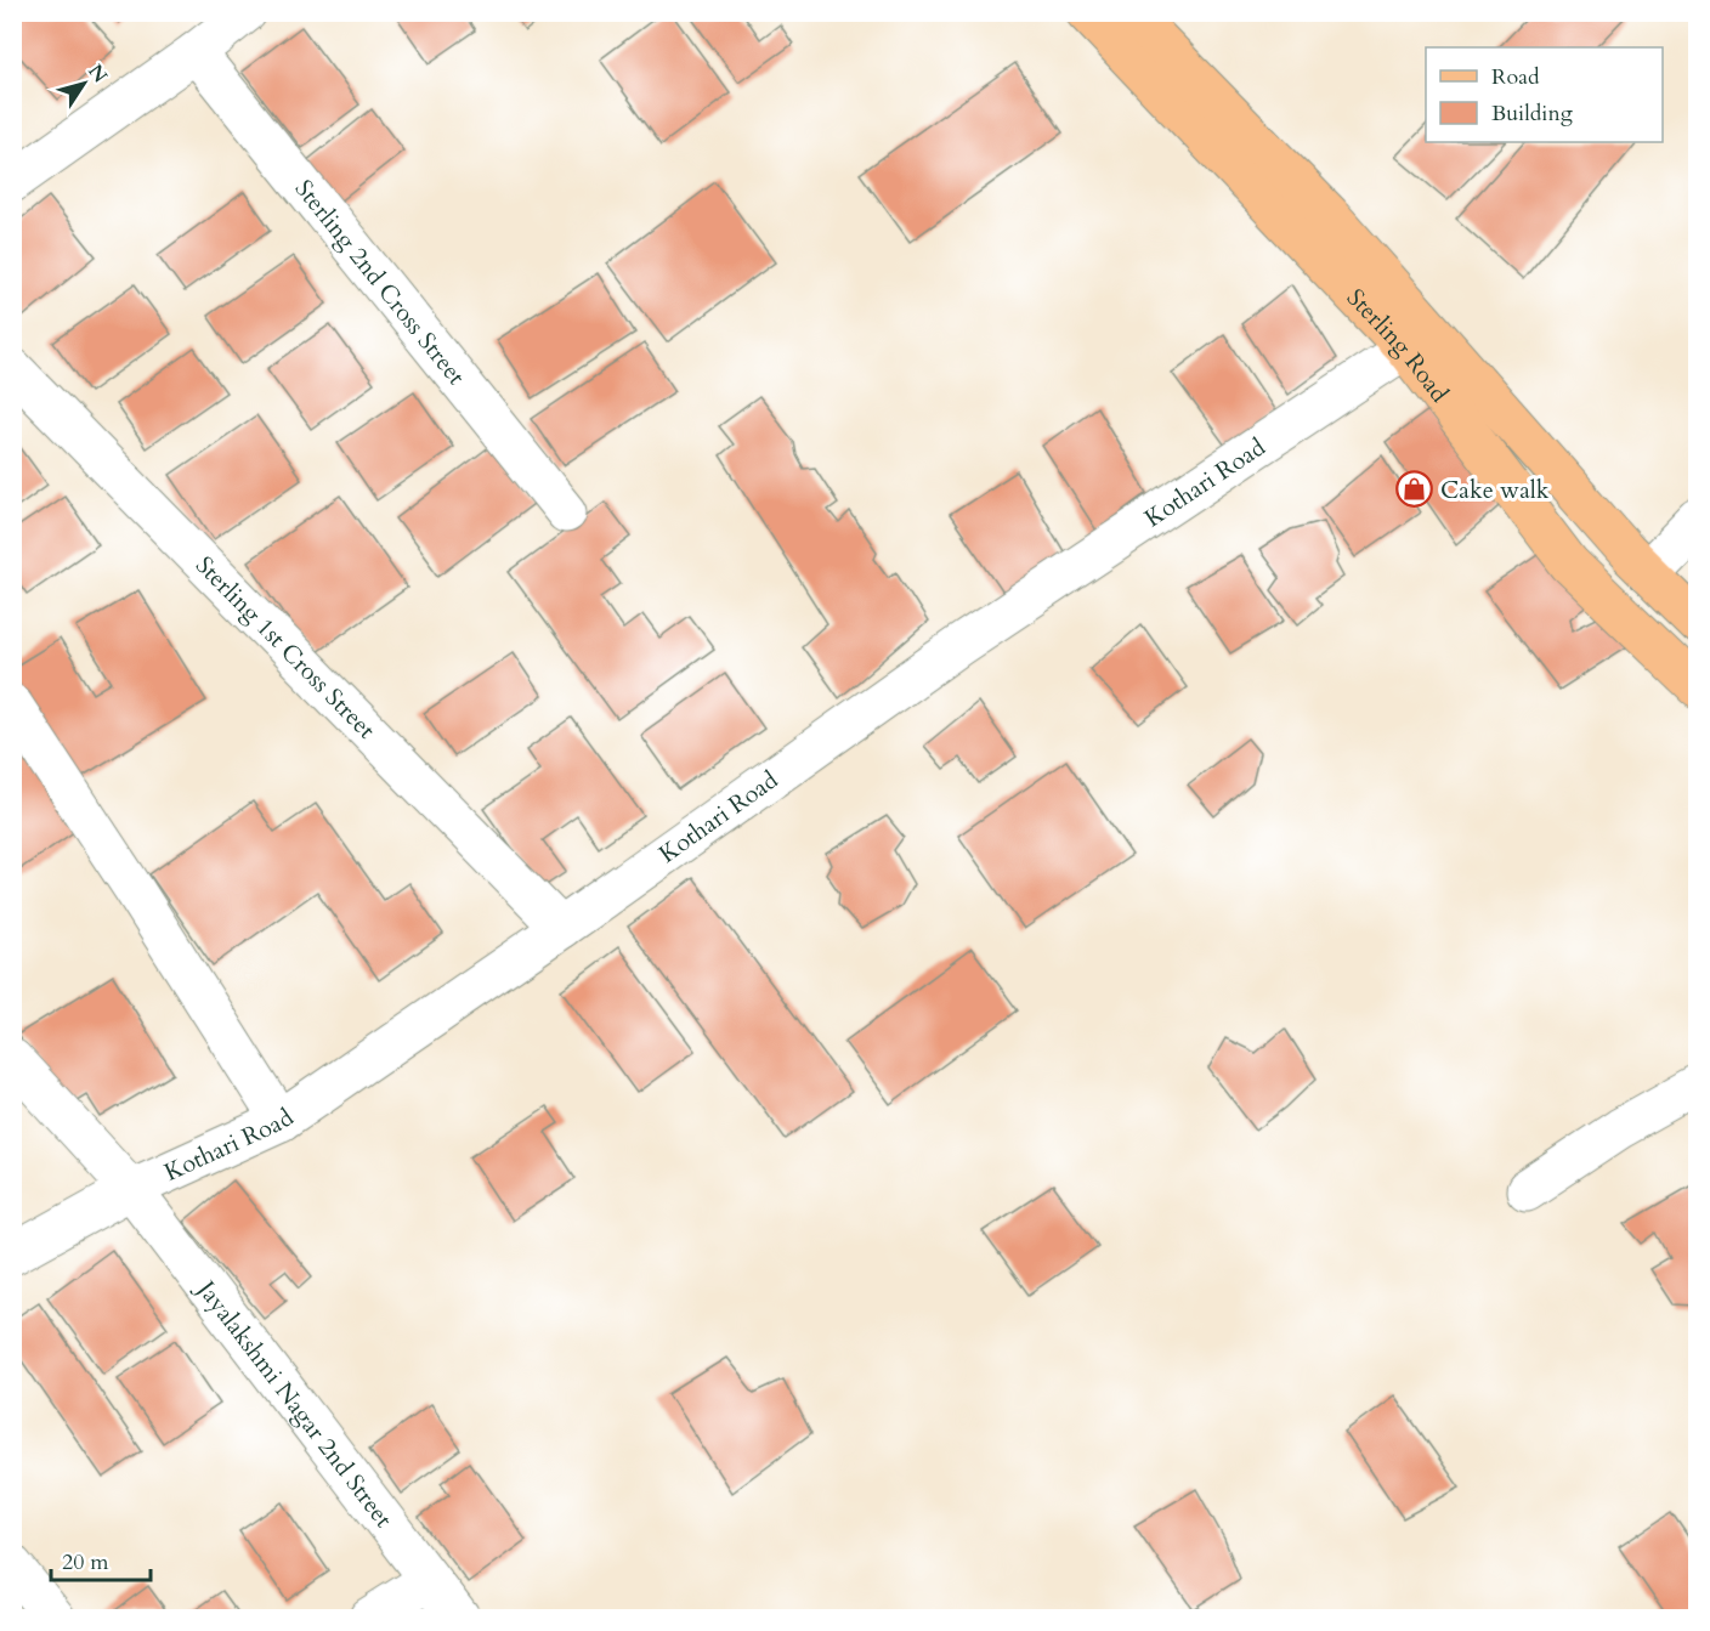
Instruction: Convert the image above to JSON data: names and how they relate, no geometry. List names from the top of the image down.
{
  "streets": {
    "main road": ["Sterling Road"],
    "street": [
      "Sterling 2nd Cross Street",
      "Kothari Road",
      "Sterling 1st Cross Street",
      "Jayalakshmi Nagar 2nd Street"
    ]
  },
  "crossings": [
    ["Sterling Road", "Kothari Road"],
    ["Kothari Road", "Sterling 1st Cross Street"],
    ["Kothari Road", "Jayalakshmi Nagar 2nd Street"]
  ],
  "places": {
    "shop": ["Cake walk"]
  },
  "legend": ["Road", "Building"],
  "scale_bar": "20 m",
  "north": "top right"
}
